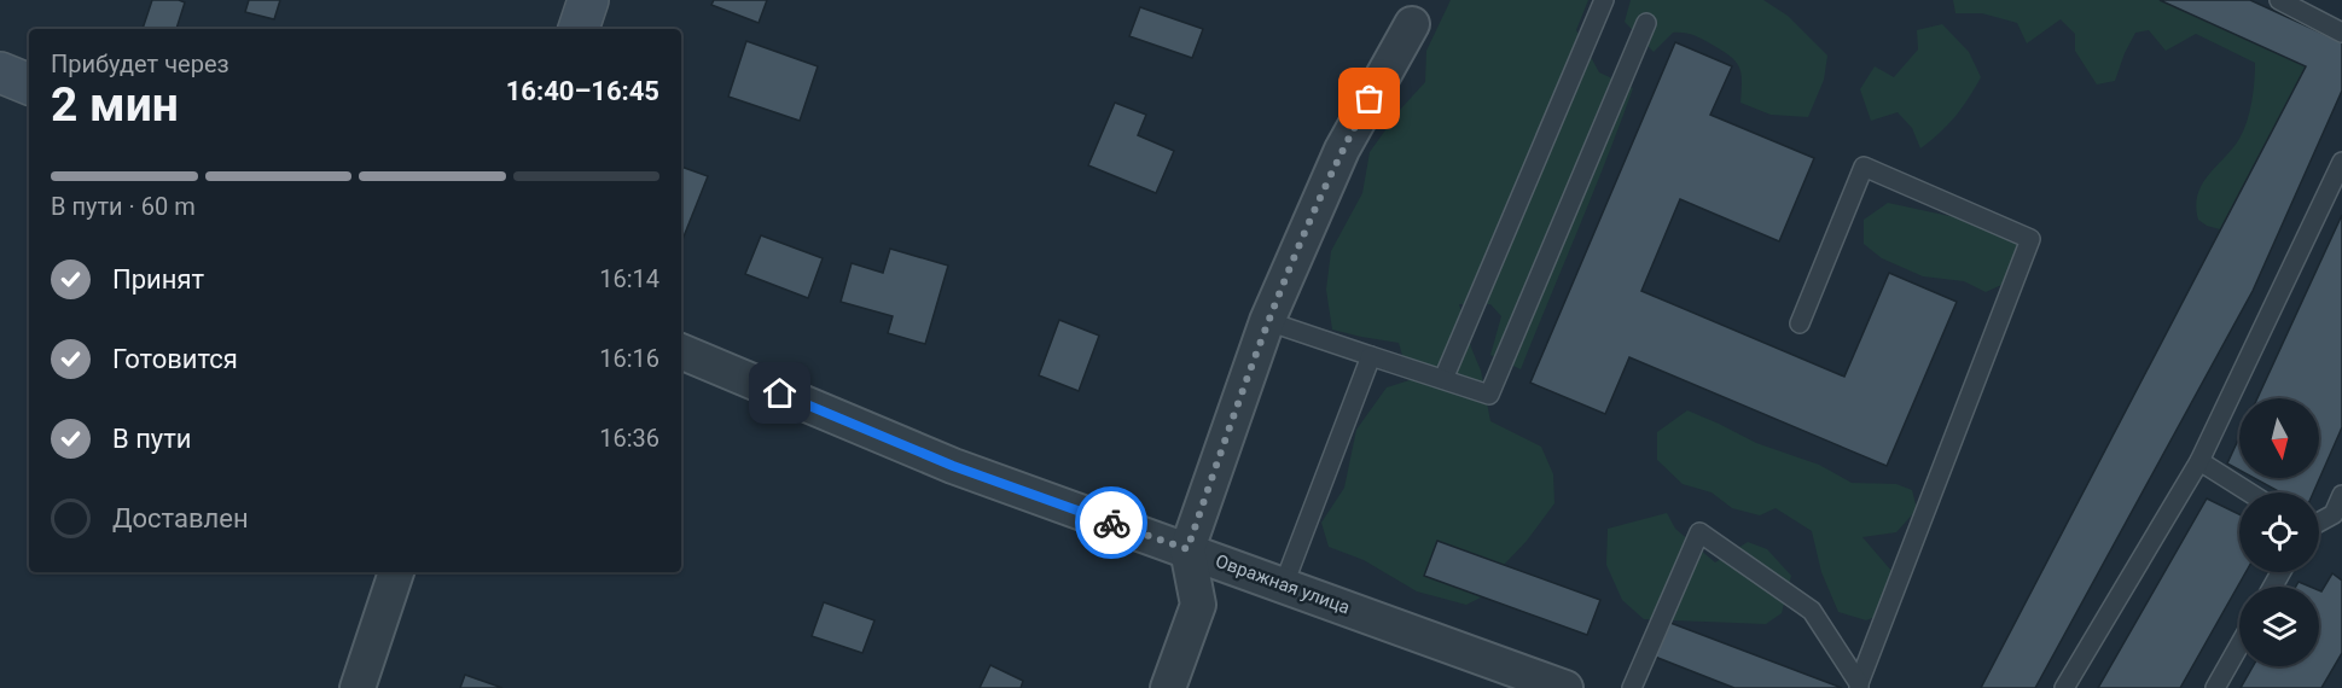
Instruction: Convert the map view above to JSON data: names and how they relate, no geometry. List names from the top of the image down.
{
  "streets": {
    "street": ["Овражная улица"]
  },
  "north": "bottom",
  "page": {
    "heading": ["2 мин", "Прибудет через", "16:40–16:45"],
    "bar": "В пути · 60 m",
    "list": [
      ["Принят", "16:14"],
      ["Готовится", "16:16"],
      ["В пути", "16:36"],
      "Доставлен"
    ]
  }
}
